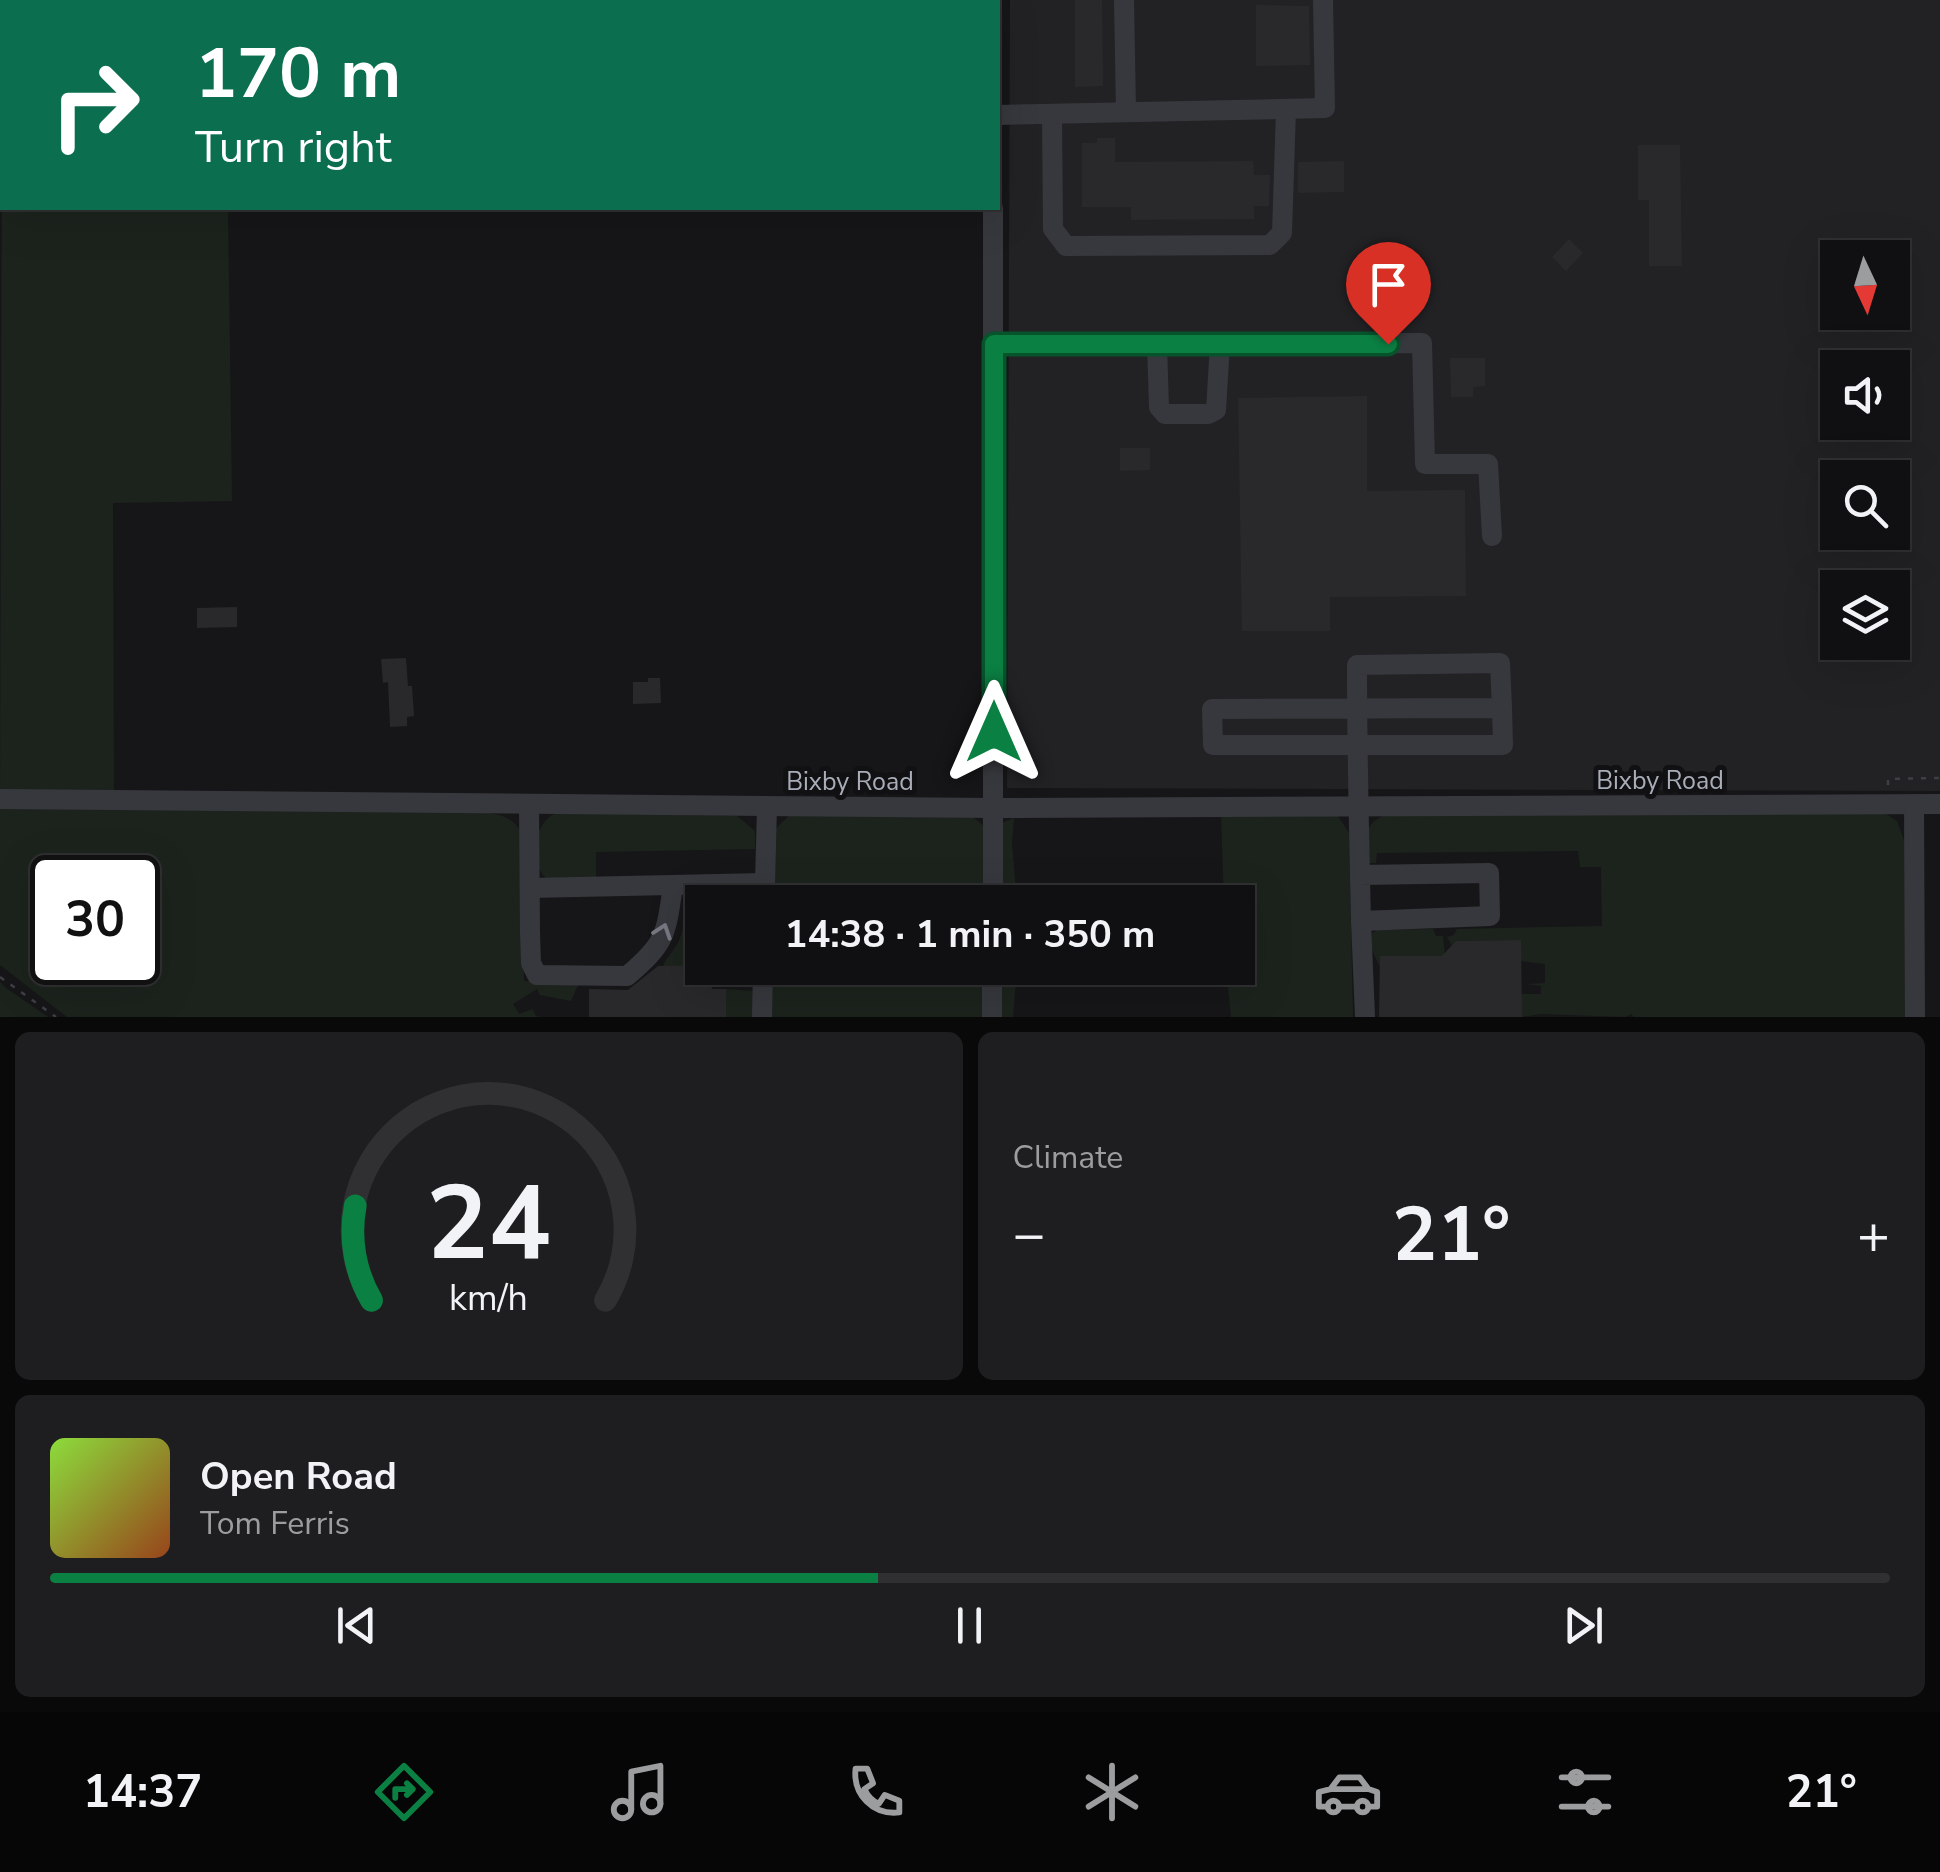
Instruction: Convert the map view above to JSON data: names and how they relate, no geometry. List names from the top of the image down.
{
  "streets": {
    "street": ["Bixby Road"]
  },
  "north": "bottom",
  "page": {
    "turn": ["170 m", "Turn right"],
    "limit": "30",
    "trip": "14:38 · 1 min · 350 m",
    "tile": "Climate",
    "heat": ["−", "21°", "+"],
    "song": ["Open Road", "Tom Ferris"],
    "tabs": ["14:37", "21°"],
    "gauge": ["24", "km/h"]
  }
}
